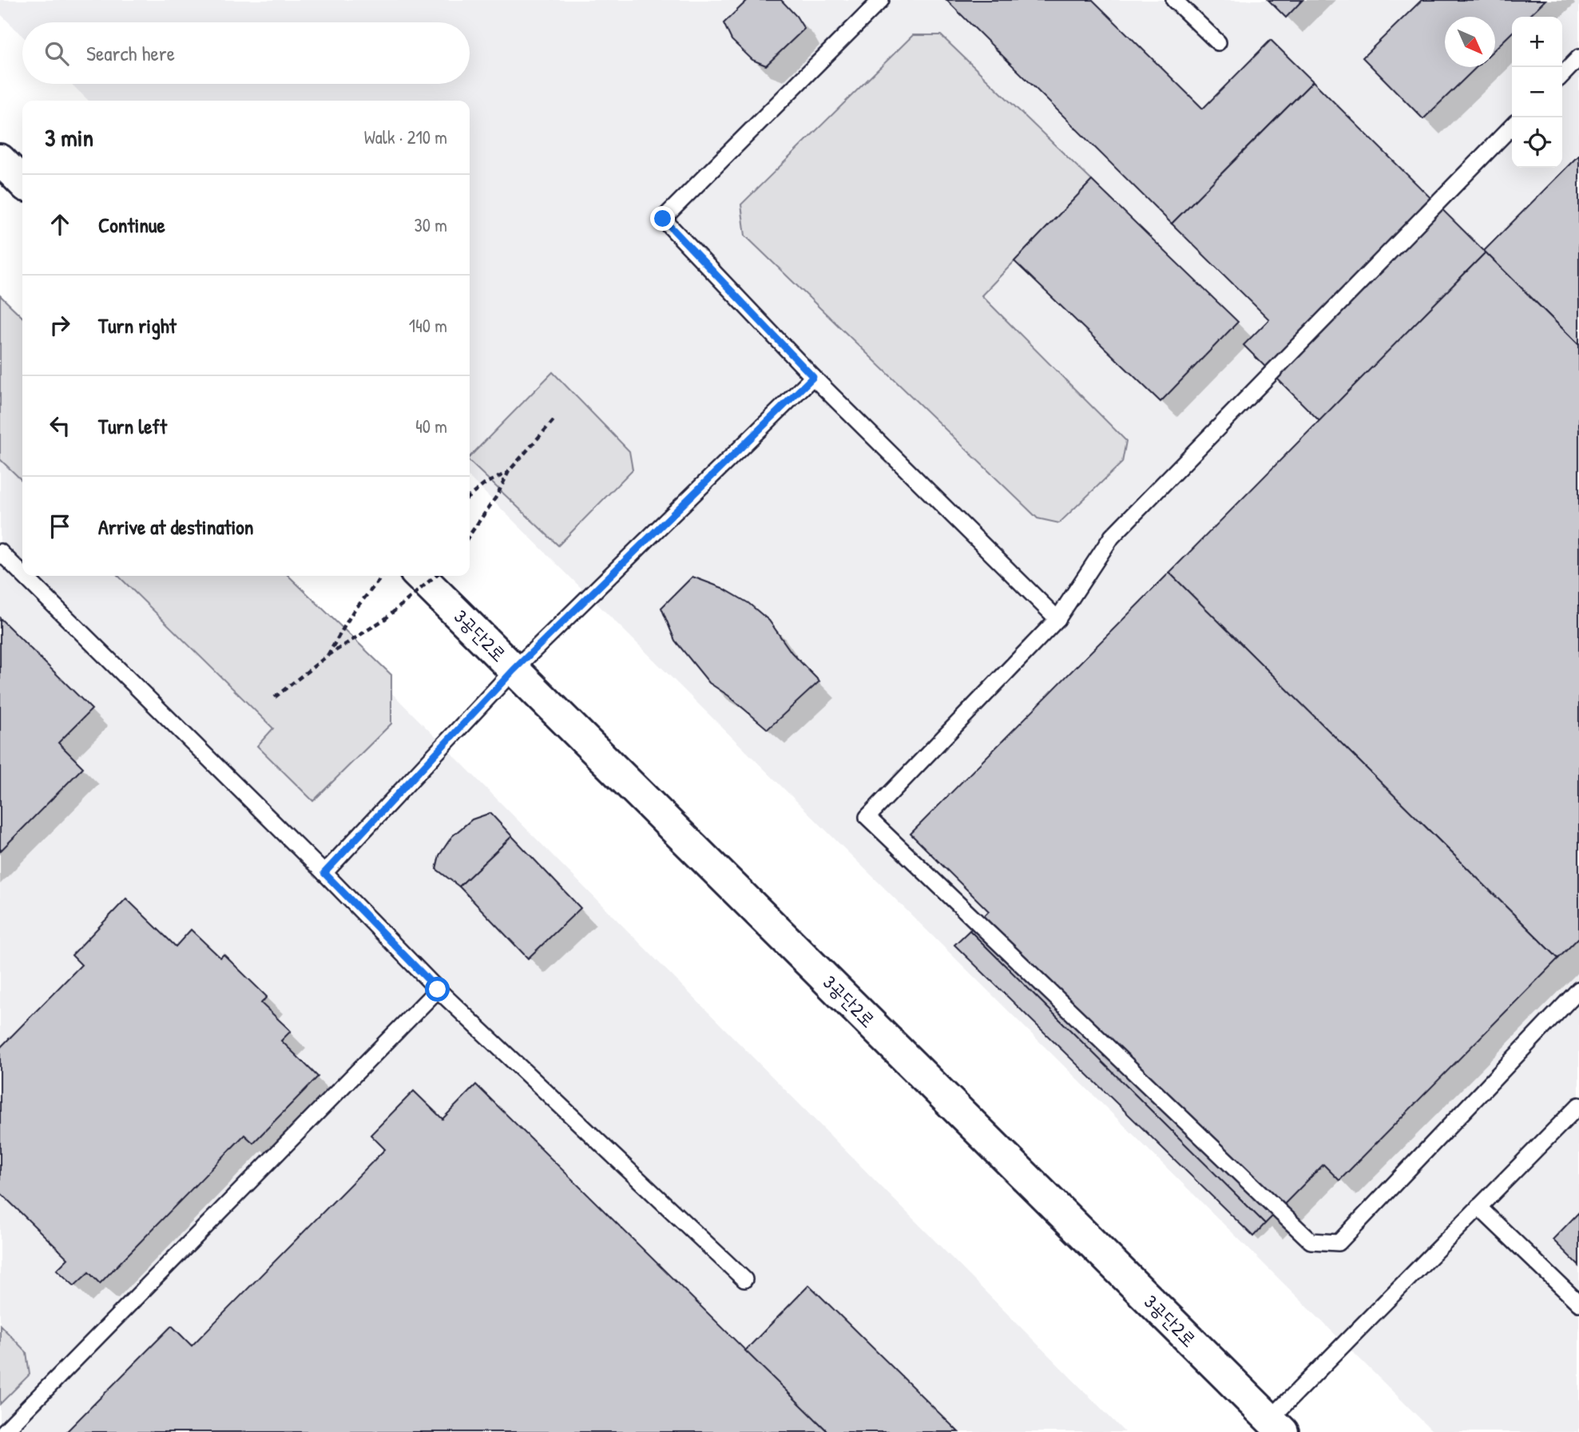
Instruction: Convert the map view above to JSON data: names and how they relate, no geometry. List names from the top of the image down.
{
  "streets": {
    "street": ["3공단2로"]
  },
  "north": "bottom right",
  "page": {
    "map_buttons": ["+", "−"],
    "search": "Search here",
    "heading": ["3 min", "Walk · 210 m"],
    "list": [
      ["Continue", "30 m"],
      ["Turn right", "140 m"],
      ["Turn left", "40 m"],
      "Arrive at destination"
    ]
  }
}
